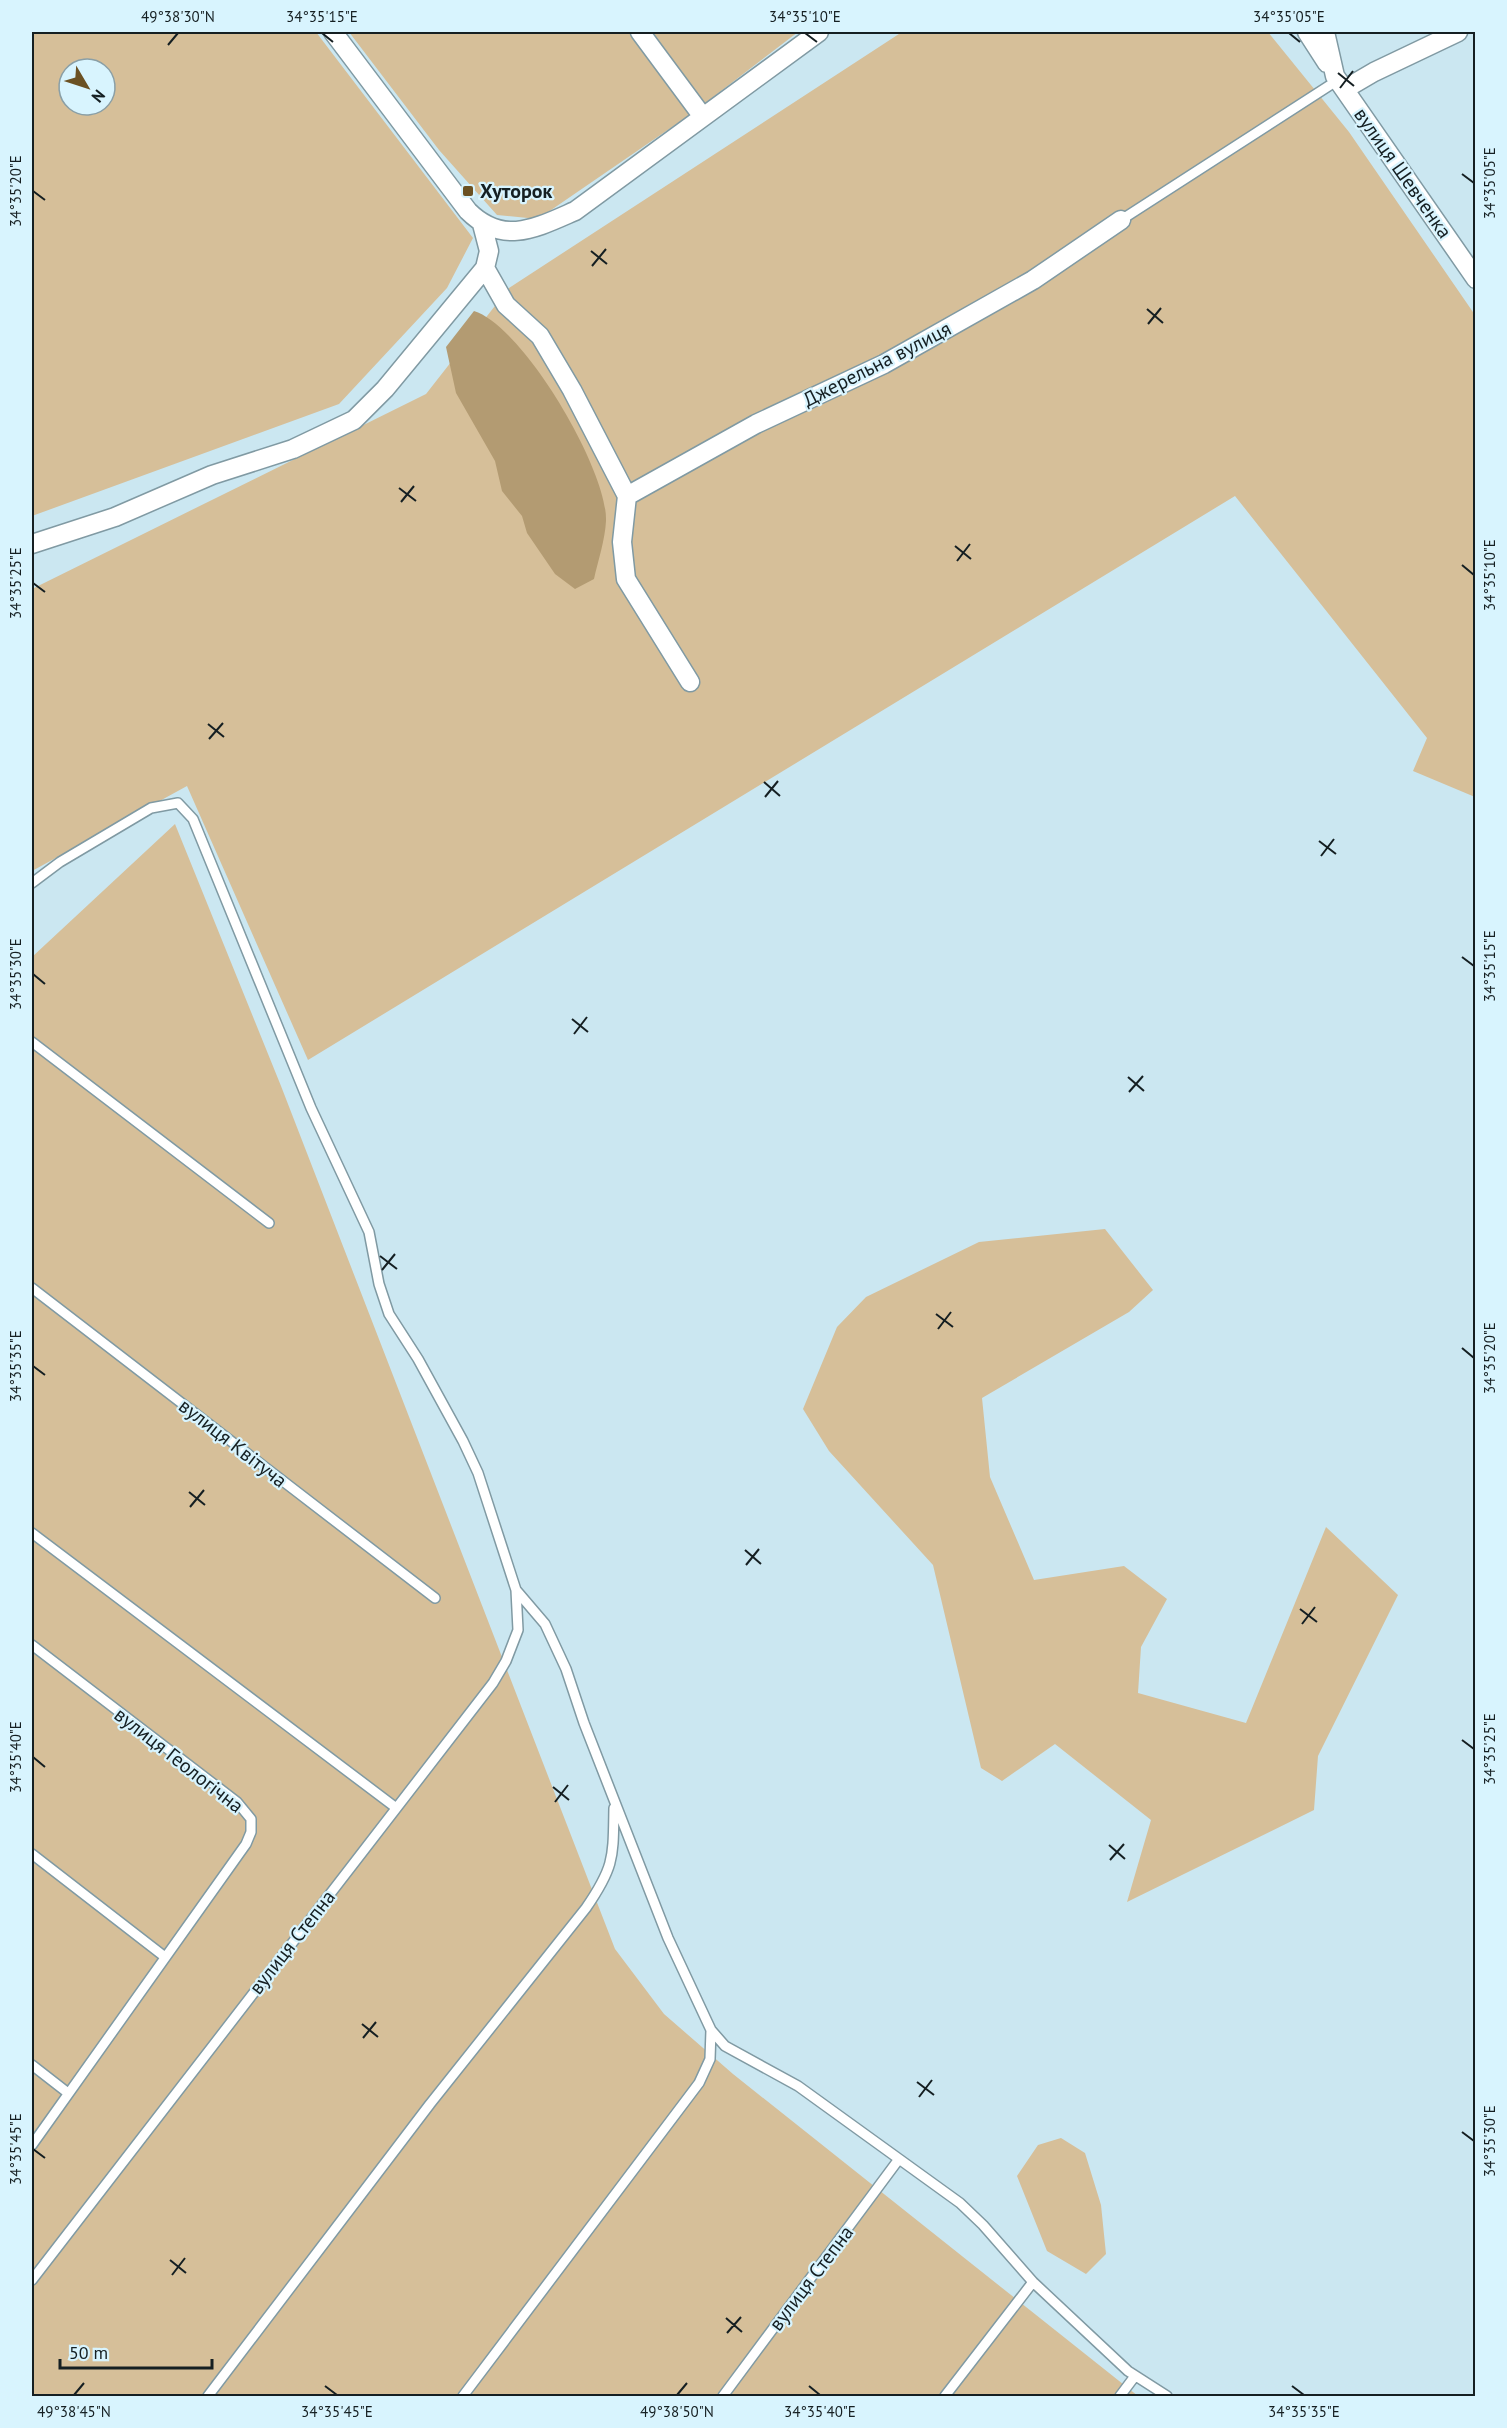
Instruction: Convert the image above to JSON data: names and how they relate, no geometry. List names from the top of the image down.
{
  "streets": {
    "street": ["вулиця Шевченка", "Джерельна вулиця"],
    "lane": ["вулиця Квітуча", "вулиця Геологічна", "вулиця Степна"]
  },
  "places": {
    "transit": ["Хуторок"]
  },
  "scale_bar": "50 m",
  "north": "bottom right",
  "coordinates": [
    "49°38'30\"N",
    "34°35'15\"E",
    "34°35'10\"E",
    "34°35'05\"E",
    "34°35'20\"E",
    "34°35'25\"E",
    "34°35'30\"E",
    "34°35'35\"E",
    "34°35'40\"E",
    "34°35'45\"E",
    "49°38'45\"N",
    "49°38'50\"N"
  ]
}
